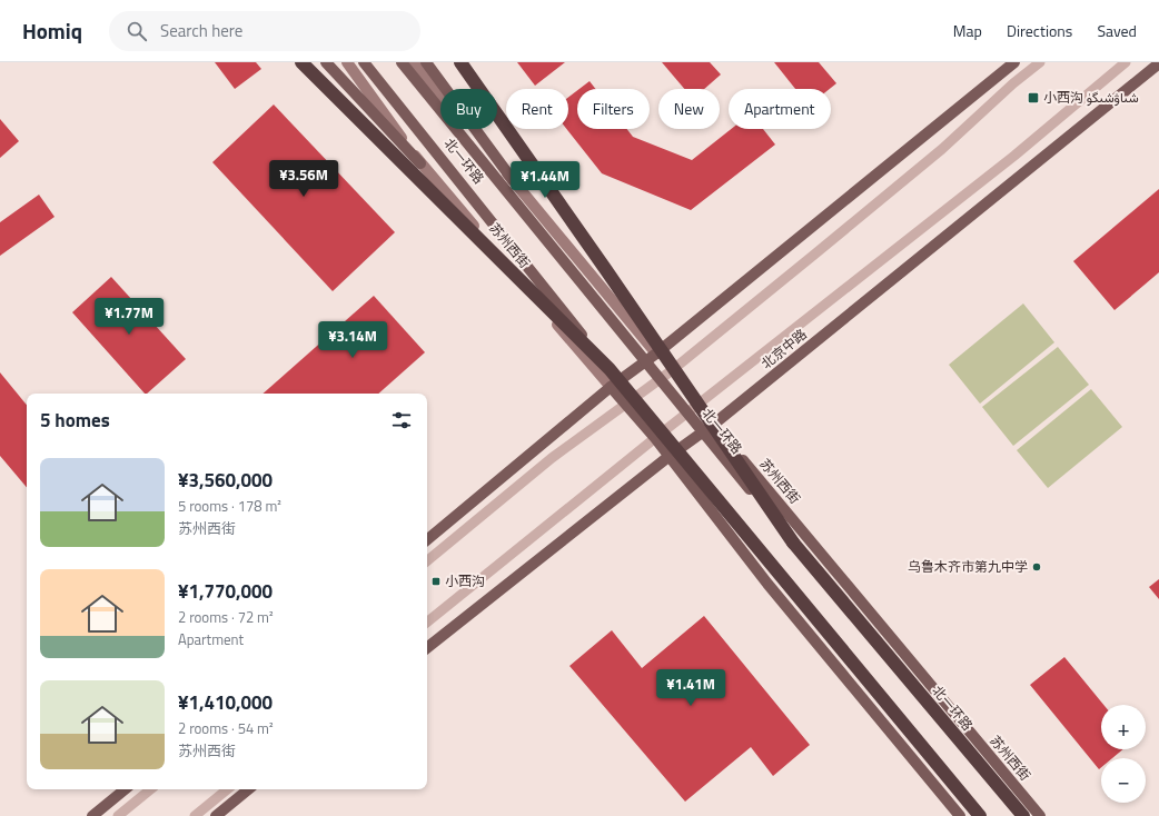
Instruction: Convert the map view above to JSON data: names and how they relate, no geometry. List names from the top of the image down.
{
  "streets": {
    "highway": ["北一环路"],
    "main road": ["苏州西街", "北京中路"]
  },
  "crossings": [
    ["苏州西街", "北京中路"]
  ],
  "places": {
    "transit": ["小西沟 شىاۋشىگۈ", "小西沟"],
    "other": ["乌鲁木齐市第九中学"]
  },
  "page": {
    "header": "Homiq",
    "search": "Search here",
    "nav": ["Map", "Directions", "Saved"],
    "chip": [
      "Buy",
      "Rent",
      "Filters",
      "New",
      "Apartment"
    ],
    "price": [
      "¥3.56M",
      "¥1.44M",
      "¥1.77M",
      "¥3.14M",
      "¥1.41M"
    ],
    "heading": "5 homes",
    "list": [
      {
        "name": "¥3,560,000",
        "note": "5 rooms · 178 m² · 苏州西街"
      },
      {
        "name": "¥1,770,000",
        "note": "2 rooms · 72 m² · Apartment"
      },
      {
        "name": "¥1,410,000",
        "note": "2 rooms · 54 m² · 苏州西街"
      }
    ],
    "map_buttons": ["+", "−"]
  }
}
